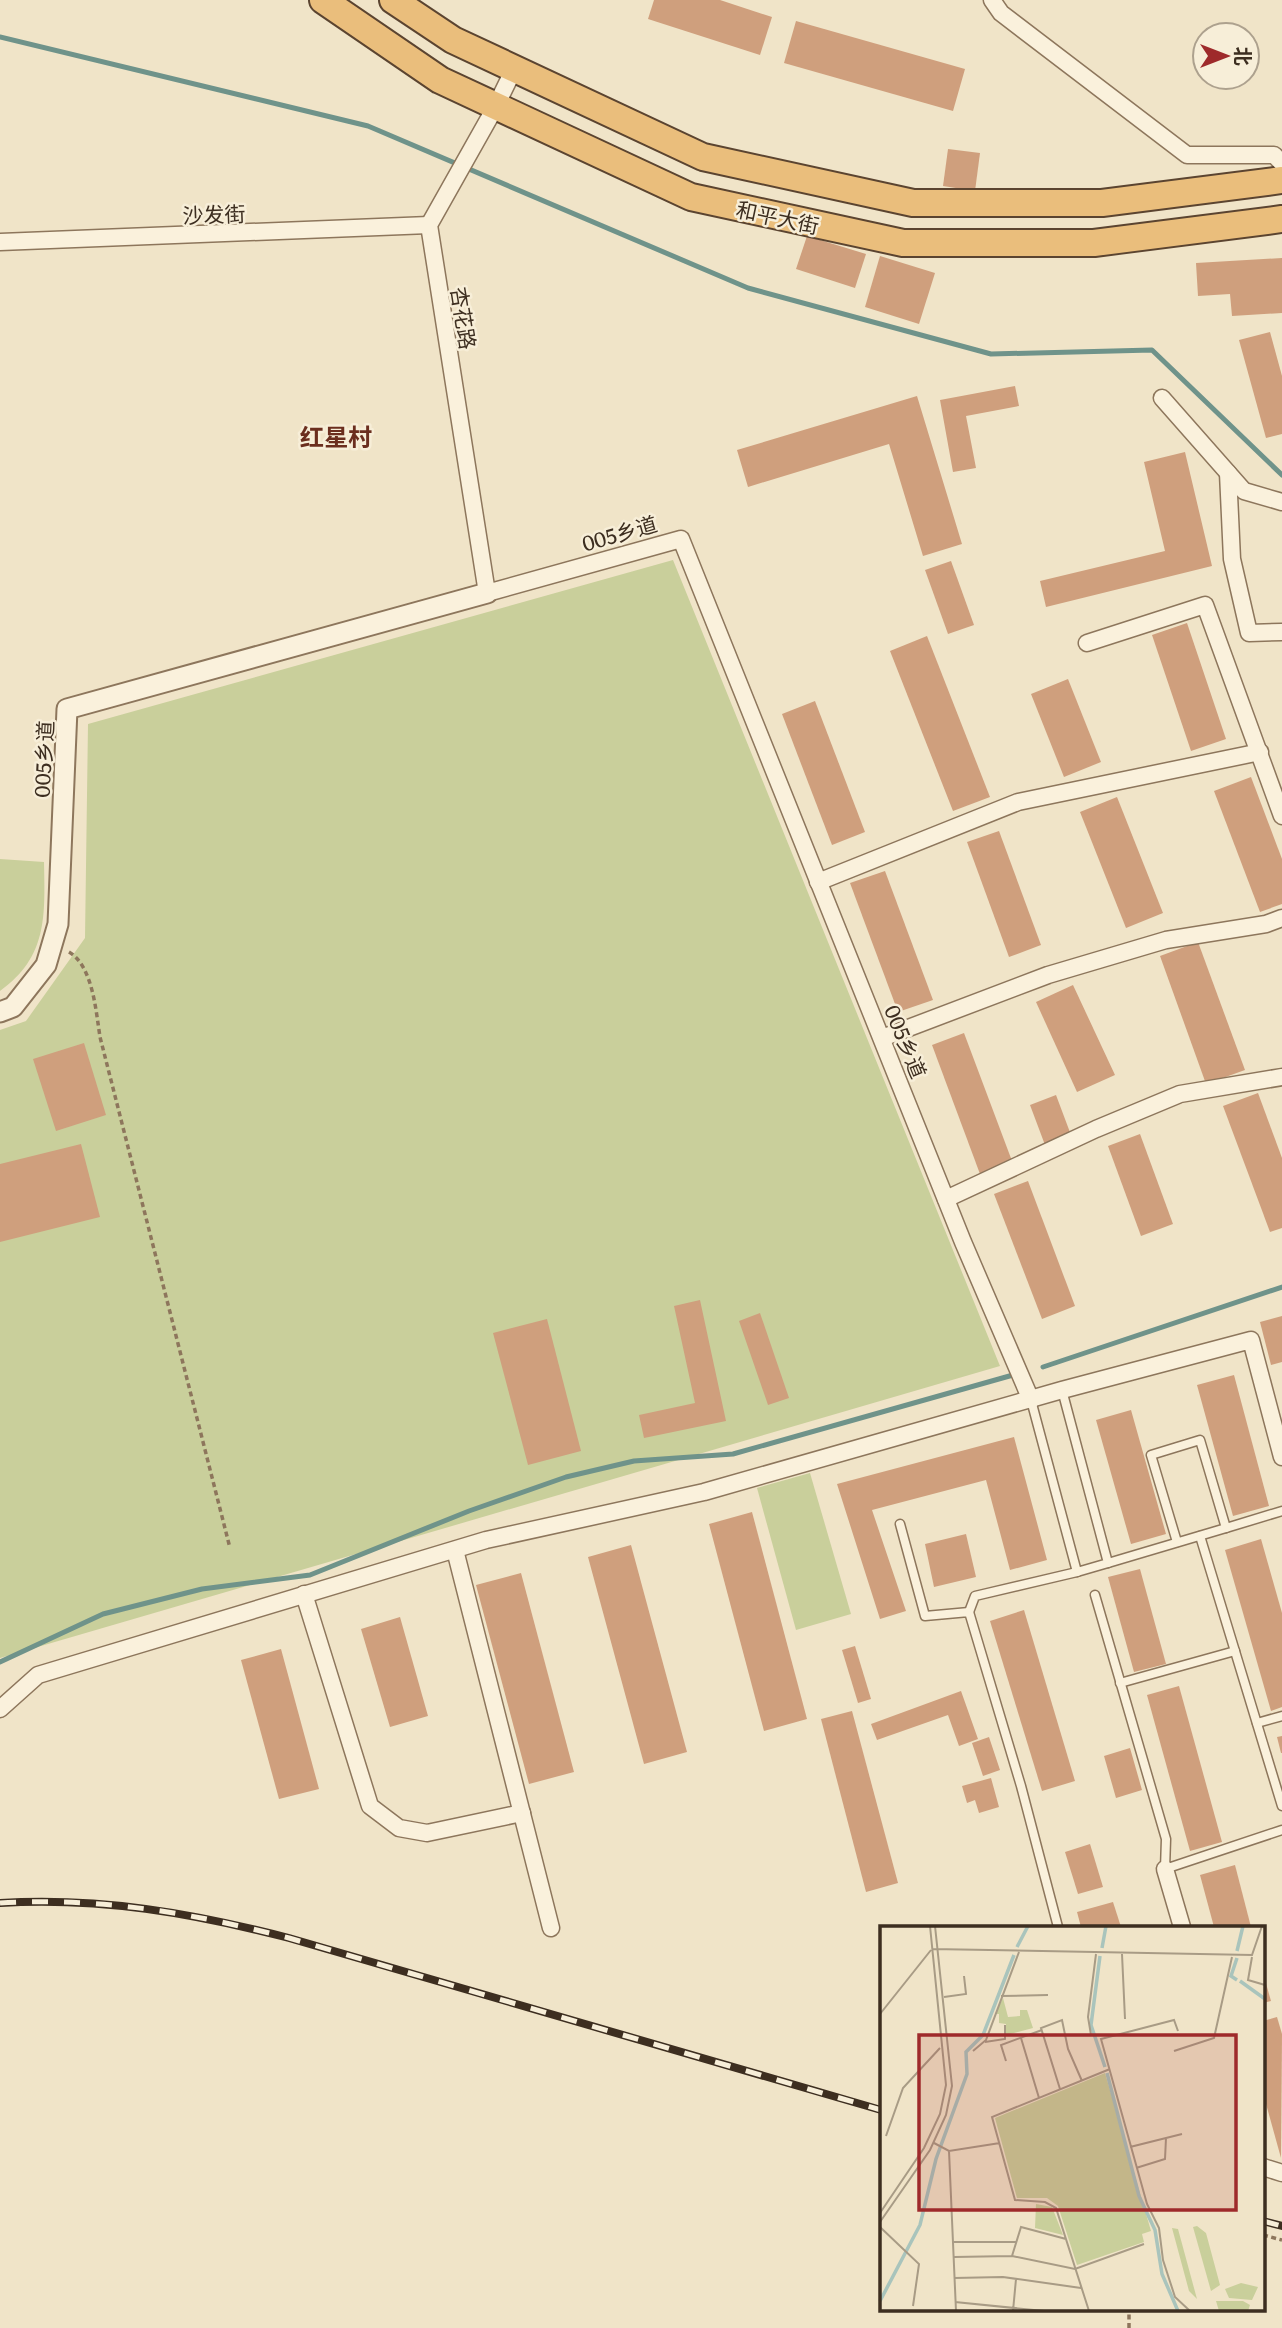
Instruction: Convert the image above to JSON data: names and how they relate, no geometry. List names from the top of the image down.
{
  "streets": {
    "highway": ["和平大街"],
    "street": ["沙发街", "杏花路", "005乡道"]
  },
  "crossings": [
    ["沙发街", "杏花路"],
    ["杏花路", "005乡道"]
  ],
  "districts": ["红星村"],
  "north": "right"
}
